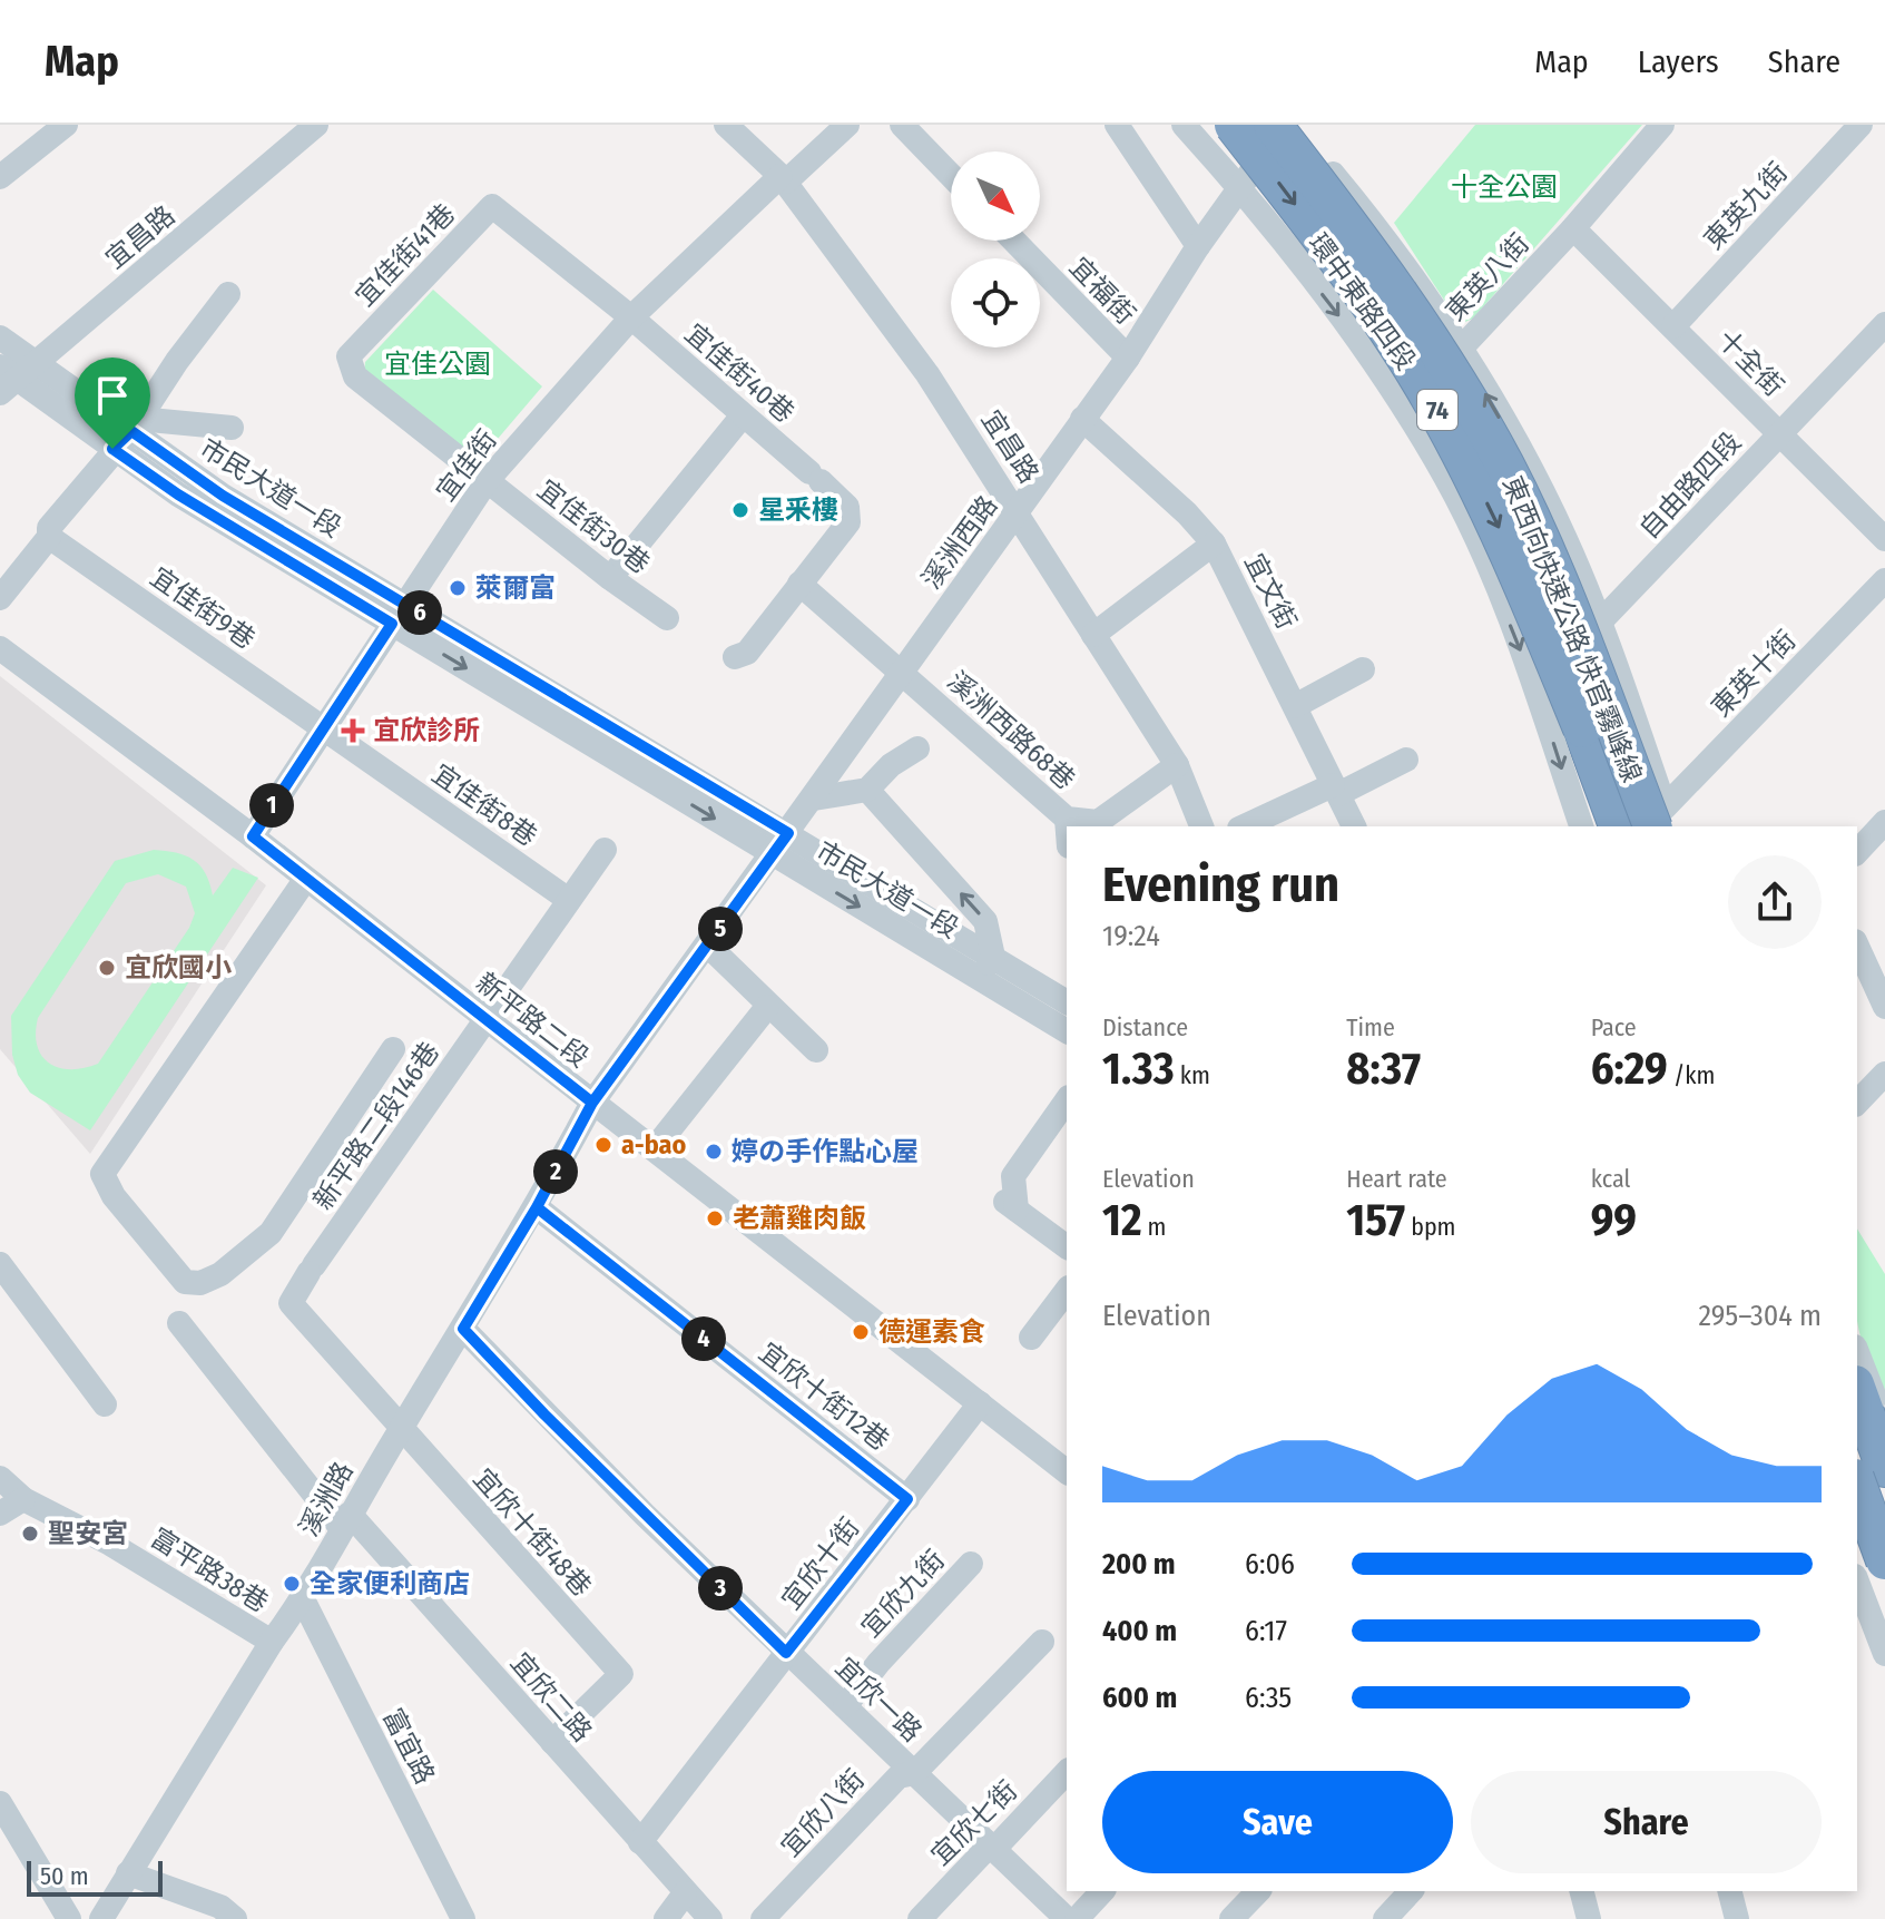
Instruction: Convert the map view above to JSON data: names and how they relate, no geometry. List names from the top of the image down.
{
  "streets": {
    "highway": ["74", "東西向快速公路 快官霧峰線"],
    "street": [
      "東英九街",
      "宜昌路",
      "宜佳街41巷",
      "東英八街",
      "宜福街",
      "環中東路四段",
      "十全街",
      "宜佳街40巷",
      "宜佳街",
      "自由路四段",
      "市民大道一段",
      "宜佳街30巷",
      "溪洲西路",
      "宜文街",
      "宜佳街9巷",
      "東英十街",
      "溪洲西路68巷",
      "宜佳街8巷",
      "新平路二段",
      "新平路二段146巷",
      "宜欣十街12巷",
      "溪洲路",
      "宜欣十街48巷",
      "宜欣十街",
      "富平路38巷",
      "宜欣九街",
      "宜欣二路",
      "宜欣一路",
      "富宜路",
      "宜欣八街",
      "宜欣七街"
    ]
  },
  "crossings": [
    ["東英九街", "十全街"],
    ["宜昌路", "宜佳街"],
    ["宜昌路", "市民大道一段"],
    ["宜昌路", "溪洲西路"],
    ["宜昌路", "溪洲西路68巷"],
    ["宜佳街41巷", "宜佳街40巷"],
    ["宜佳街41巷", "宜佳街"],
    ["宜佳街41巷", "宜佳街30巷"],
    ["東英八街", "環中東路四段"],
    ["東英八街", "十全街"],
    ["宜福街", "溪洲西路"],
    ["環中東路四段", "自由路四段"],
    ["環中東路四段", "溪洲西路"],
    ["環中東路四段", "東西向快速公路 快官霧峰線"],
    ["環中東路四段", "東英十街"],
    ["十全街", "自由路四段"],
    ["宜佳街40巷", "宜佳街"],
    ["宜佳街40巷", "溪洲西路68巷"],
    ["宜佳街", "市民大道一段"],
    ["宜佳街", "宜佳街30巷"],
    ["宜佳街", "宜佳街9巷"],
    ["宜佳街", "宜佳街8巷"],
    ["宜佳街", "新平路二段"],
    ["市民大道一段", "溪洲西路"],
    ["溪洲西路", "宜文街"],
    ["溪洲西路", "溪洲西路68巷"],
    ["溪洲西路", "新平路二段"],
    ["溪洲西路", "溪洲路"],
    ["宜佳街9巷", "宜佳街8巷"],
    ["東西向快速公路 快官霧峰線", "東英十街"],
    ["宜佳街8巷", "新平路二段146巷"],
    ["新平路二段", "新平路二段146巷"],
    ["新平路二段", "溪洲路"],
    ["新平路二段", "宜欣十街"],
    ["新平路二段146巷", "溪洲路"],
    ["新平路二段146巷", "宜欣十街48巷"],
    ["宜欣十街12巷", "溪洲路"],
    ["宜欣十街12巷", "宜欣十街"],
    ["溪洲路", "宜欣十街48巷"],
    ["溪洲路", "富平路38巷"],
    ["溪洲路", "宜欣二路"],
    ["溪洲路", "宜欣一路"],
    ["溪洲路", "富宜路"],
    ["宜欣十街48巷", "宜欣二路"],
    ["宜欣十街", "宜欣二路"],
    ["宜欣十街", "宜欣一路"],
    ["宜欣九街", "宜欣一路"],
    ["宜欣一路", "宜欣八街"],
    ["宜欣一路", "宜欣七街"]
  ],
  "parks": ["十全公園", "宜佳公園"],
  "places": {
    "other": [
      "星釆樓",
      "萊爾富",
      "宜欣國小",
      "a-bao",
      "婷の手作點心屋",
      "老蕭雞肉飯",
      "德運素食",
      "聖安宮",
      "全家便利商店"
    ],
    "health": ["宜欣診所"]
  },
  "scale_bar": "50 m",
  "north": "bottom right",
  "page": {
    "header": "Map",
    "nav": ["Map", "Layers", "Share"],
    "pins": [
      "6",
      "1",
      "5",
      "2",
      "4",
      "3"
    ],
    "heading": ["Evening run", "19:24"],
    "stats": [
      ["Distance", "1.33 km"],
      ["Time", "8:37"],
      ["Pace", "6:29 /km"],
      ["Elevation", "12 m"],
      ["Heart rate", "157 bpm"],
      ["kcal", "99"]
    ],
    "chart": ["Elevation", "295–304 m"],
    "list": [
      {
        "name": "200 m",
        "note": "6:06"
      },
      {
        "name": "400 m",
        "note": "6:17"
      },
      {
        "name": "600 m",
        "note": "6:35"
      }
    ],
    "buttons": ["Save", "Share"],
    "scale": "50 m"
  }
}
